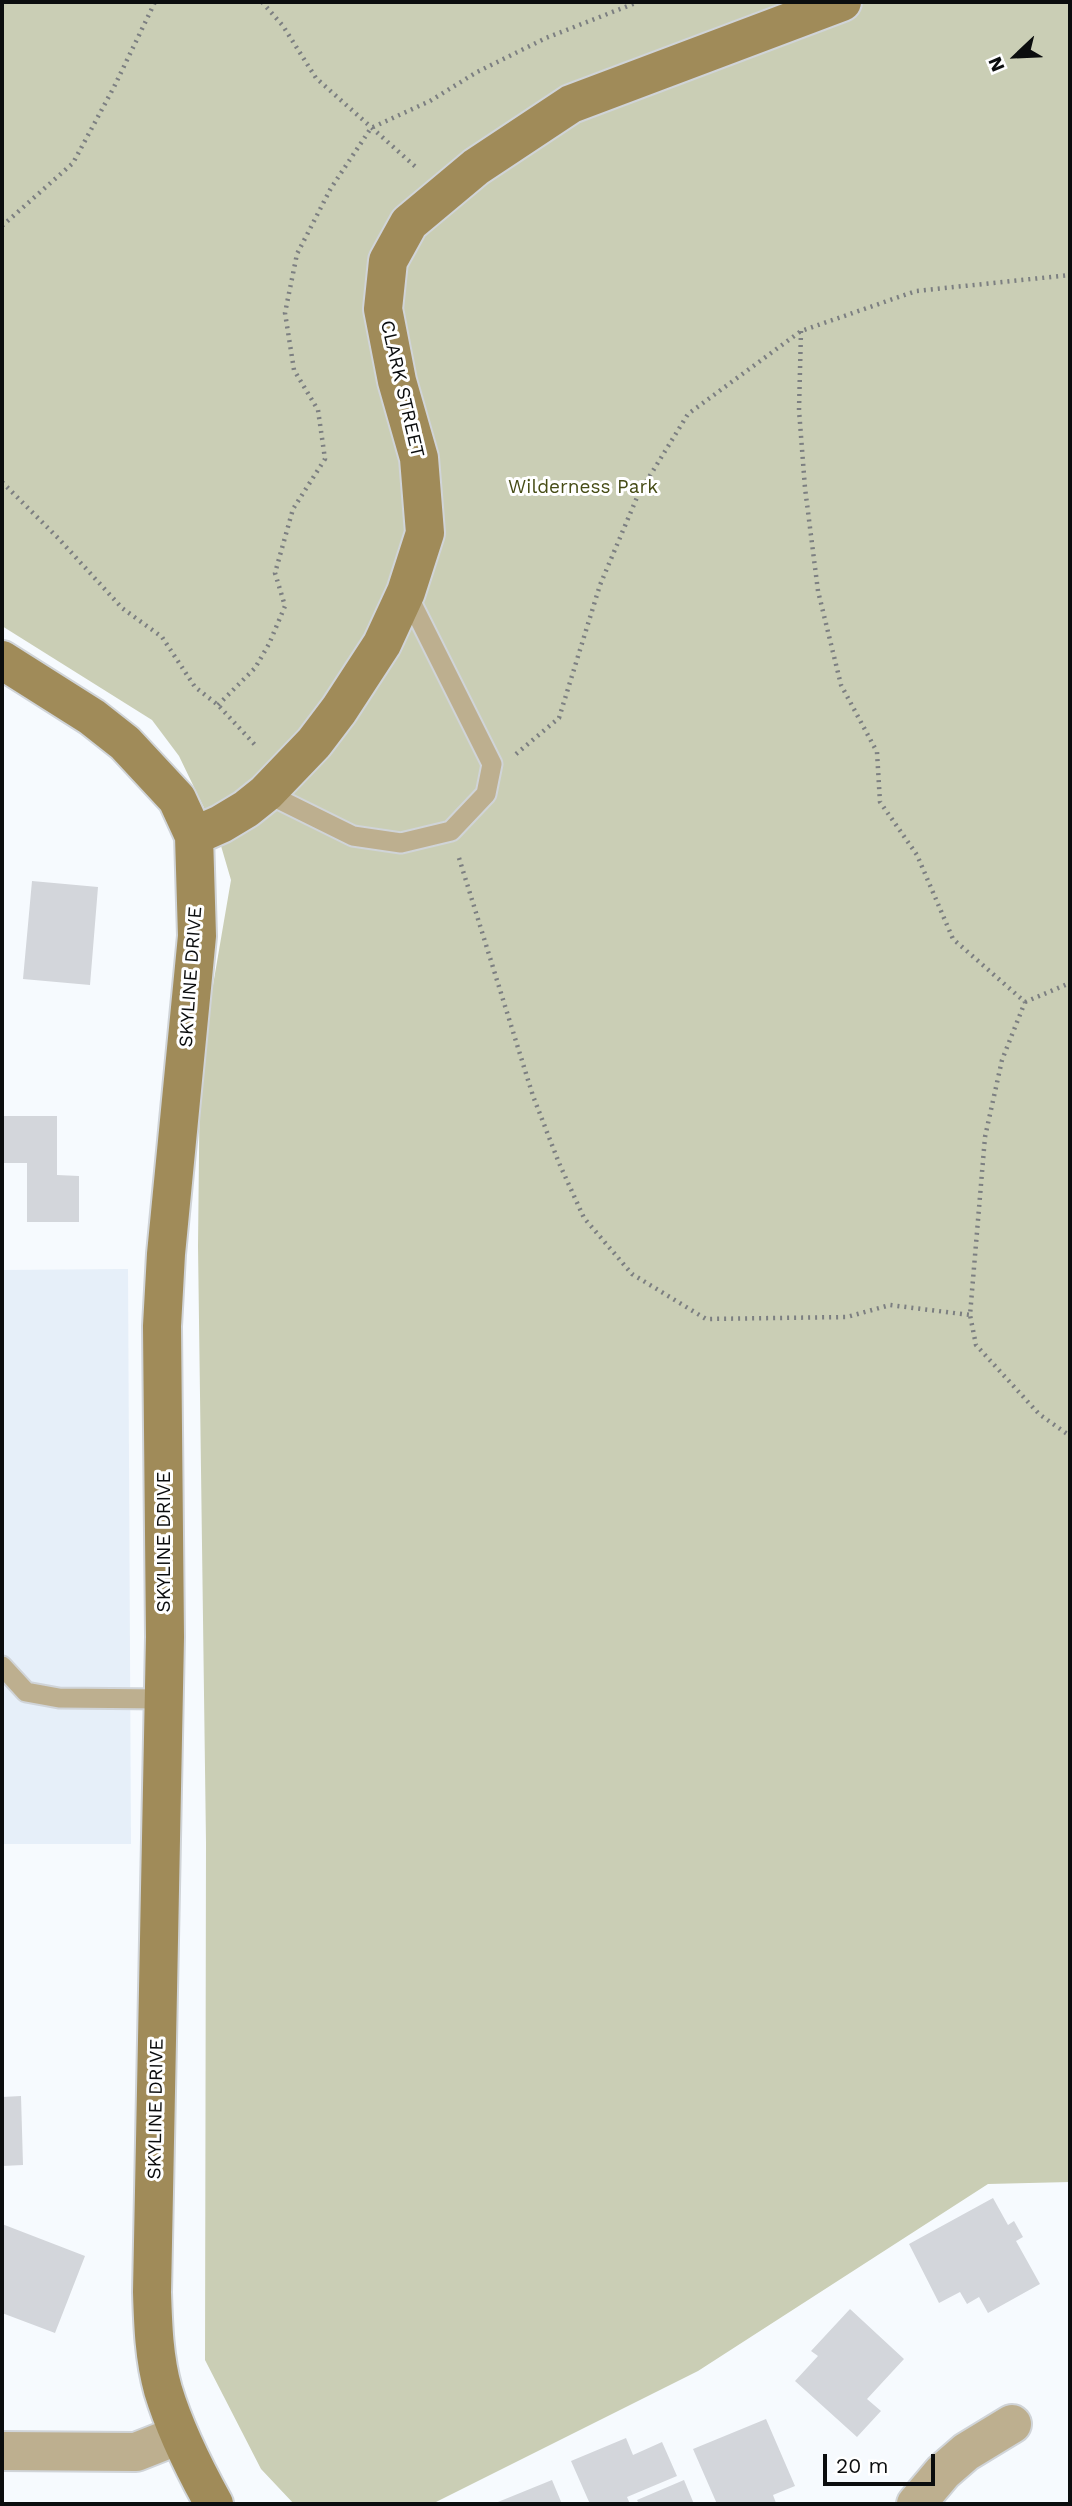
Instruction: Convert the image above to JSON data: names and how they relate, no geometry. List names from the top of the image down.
{
  "streets": {
    "street": ["CLARK STREET", "SKYLINE DRIVE"]
  },
  "crossings": [
    ["CLARK STREET", "SKYLINE DRIVE"]
  ],
  "parks": ["Wilderness Park"],
  "scale_bar": "20 m",
  "north": "bottom left"
}
